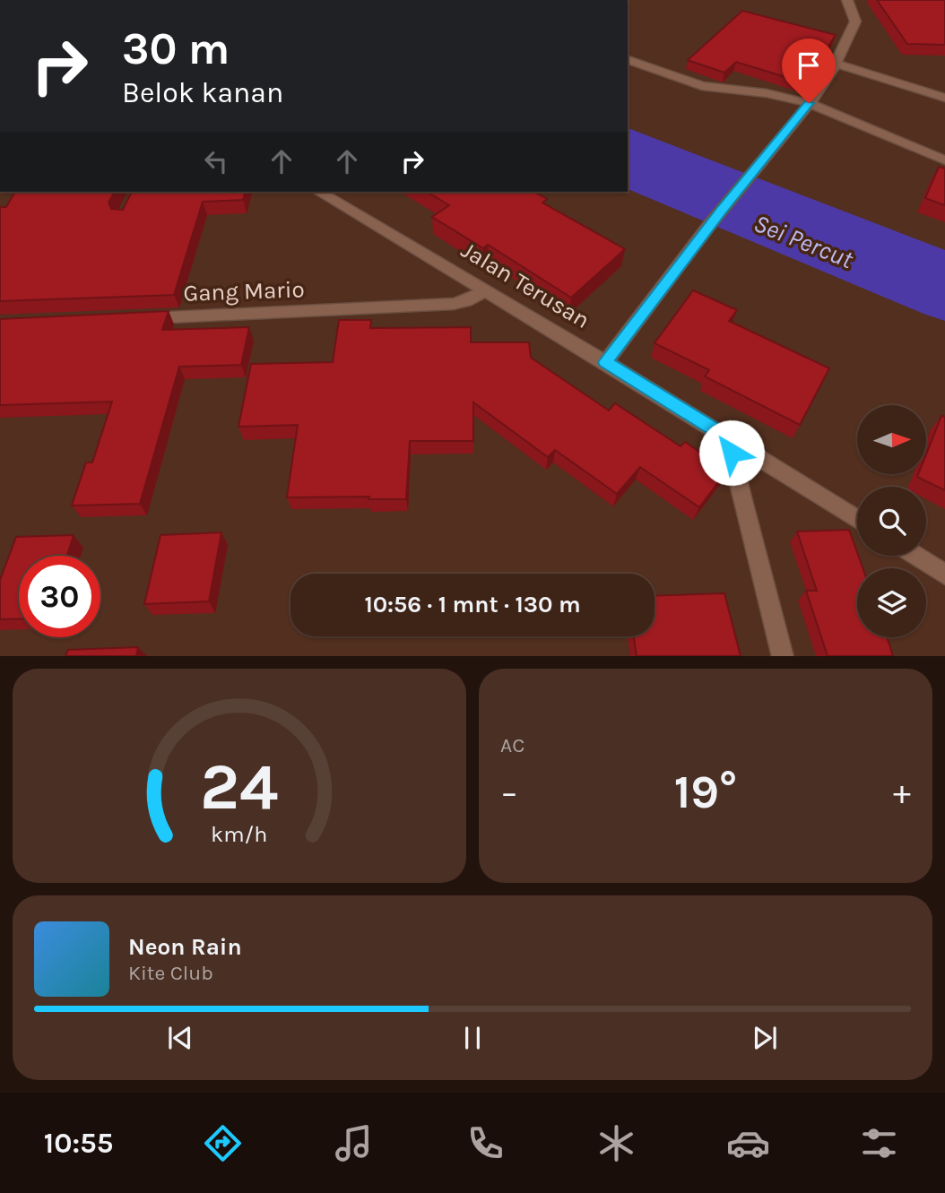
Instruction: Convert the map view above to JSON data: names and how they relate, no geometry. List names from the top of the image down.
{
  "streets": {
    "street": ["Jalan Terusan", "Gang Mario"]
  },
  "crossings": [
    ["Jalan Terusan", "Gang Mario"]
  ],
  "water": ["Sei Percut"],
  "north": "right",
  "page": {
    "turn": ["30 m", "Belok kanan"],
    "limit": "30",
    "trip": "10:56 · 1 mnt · 130 m",
    "tile": "AC",
    "heat": ["−", "19°", "+"],
    "song": ["Neon Rain", "Kite Club"],
    "tabs": "10:55",
    "gauge": ["24", "km/h"]
  }
}
